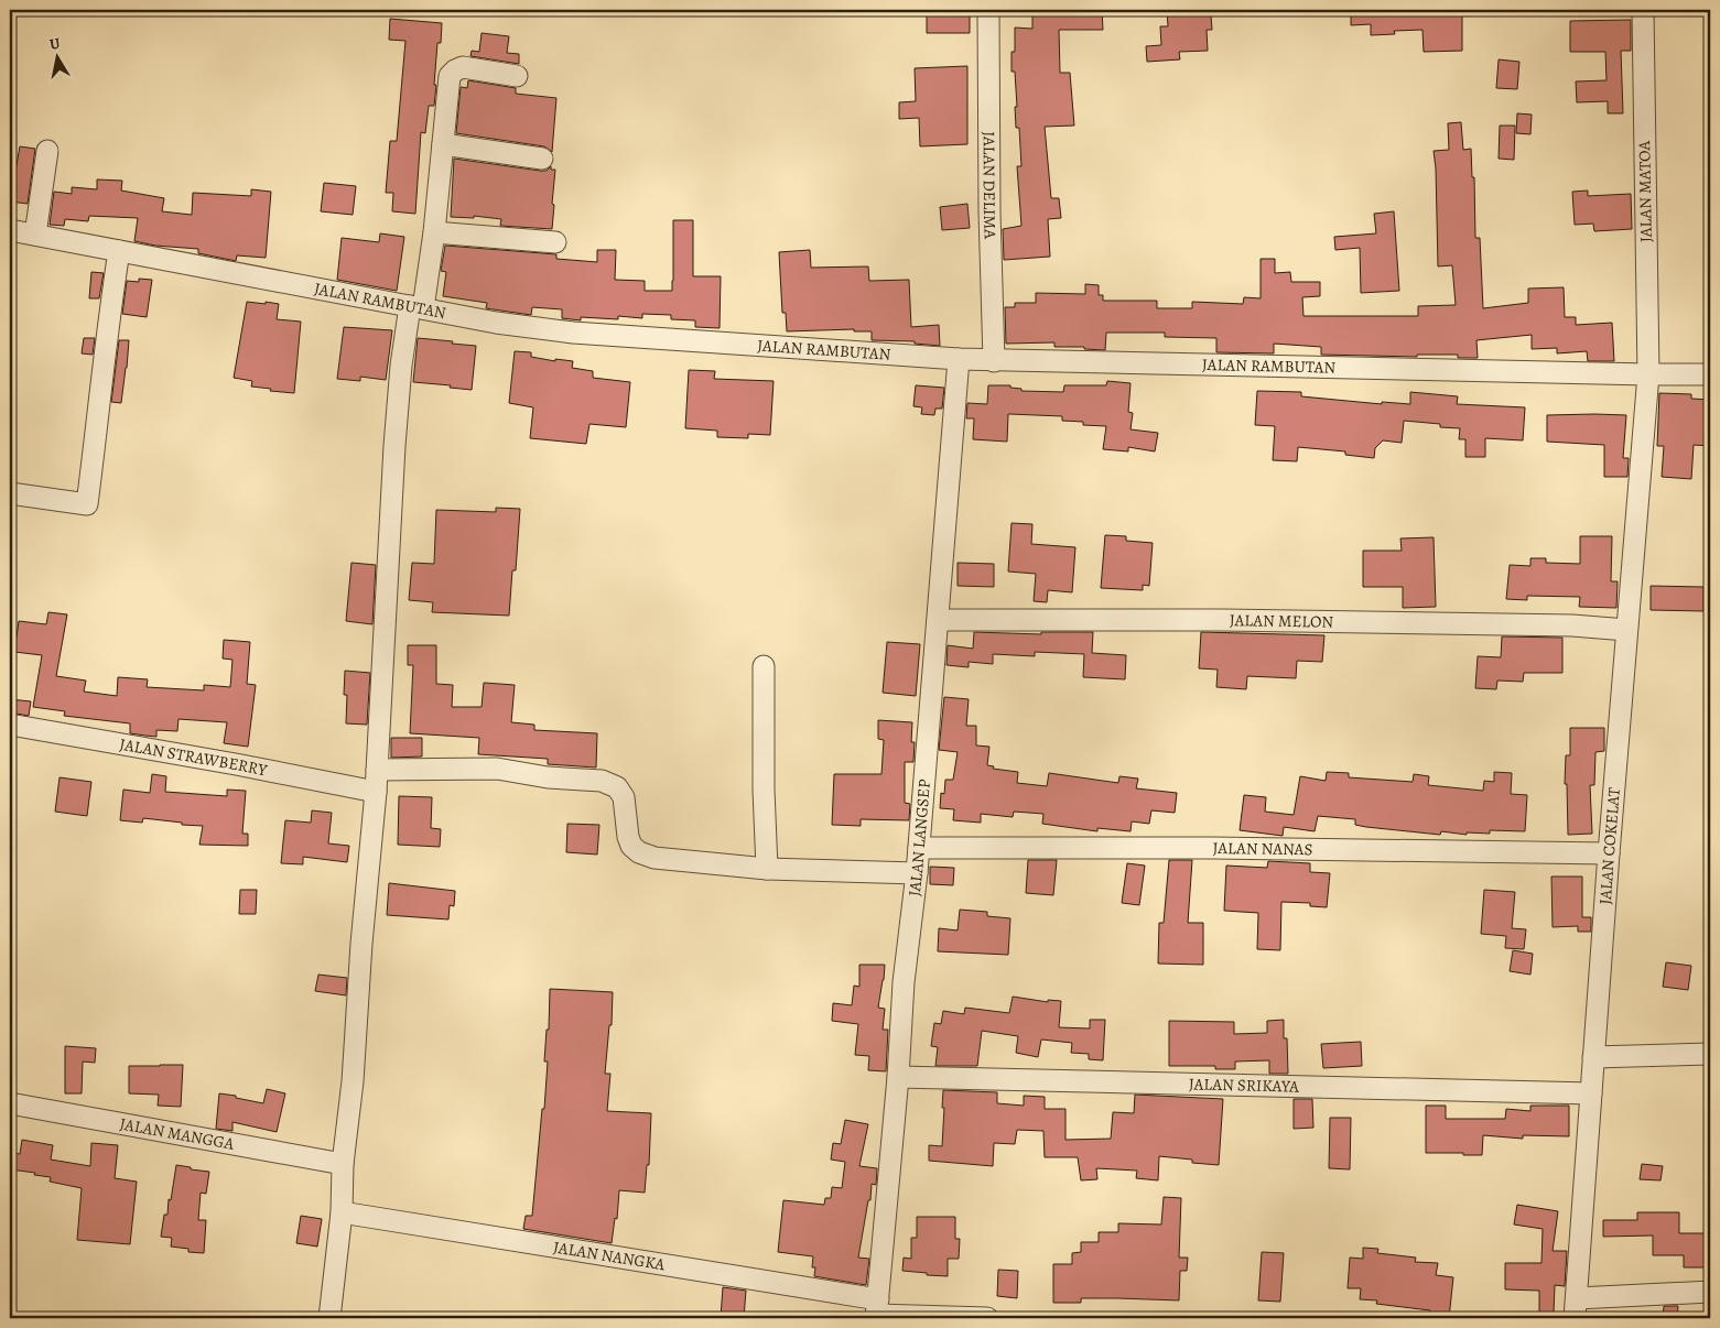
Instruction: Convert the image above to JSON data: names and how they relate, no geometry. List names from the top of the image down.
{
  "streets": {
    "street": [
      "JALAN DELIMA",
      "JALAN MATOA",
      "JALAN RAMBUTAN",
      "JALAN MELON",
      "JALAN STRAWBERRY",
      "JALAN LANGSEP",
      "JALAN COKELAT",
      "JALAN NANAS",
      "JALAN SRIKAYA",
      "JALAN MANGGA",
      "JALAN NANGKA"
    ]
  },
  "crossings": [
    ["JALAN DELIMA", "JALAN RAMBUTAN"],
    ["JALAN MATOA", "JALAN RAMBUTAN"],
    ["JALAN MATOA", "JALAN COKELAT"],
    ["JALAN RAMBUTAN", "JALAN LANGSEP"],
    ["JALAN RAMBUTAN", "JALAN COKELAT"],
    ["JALAN MELON", "JALAN LANGSEP"],
    ["JALAN MELON", "JALAN COKELAT"],
    ["JALAN LANGSEP", "JALAN NANAS"],
    ["JALAN LANGSEP", "JALAN SRIKAYA"],
    ["JALAN LANGSEP", "JALAN NANGKA"],
    ["JALAN COKELAT", "JALAN NANAS"],
    ["JALAN COKELAT", "JALAN SRIKAYA"]
  ],
  "north": "top"
}
